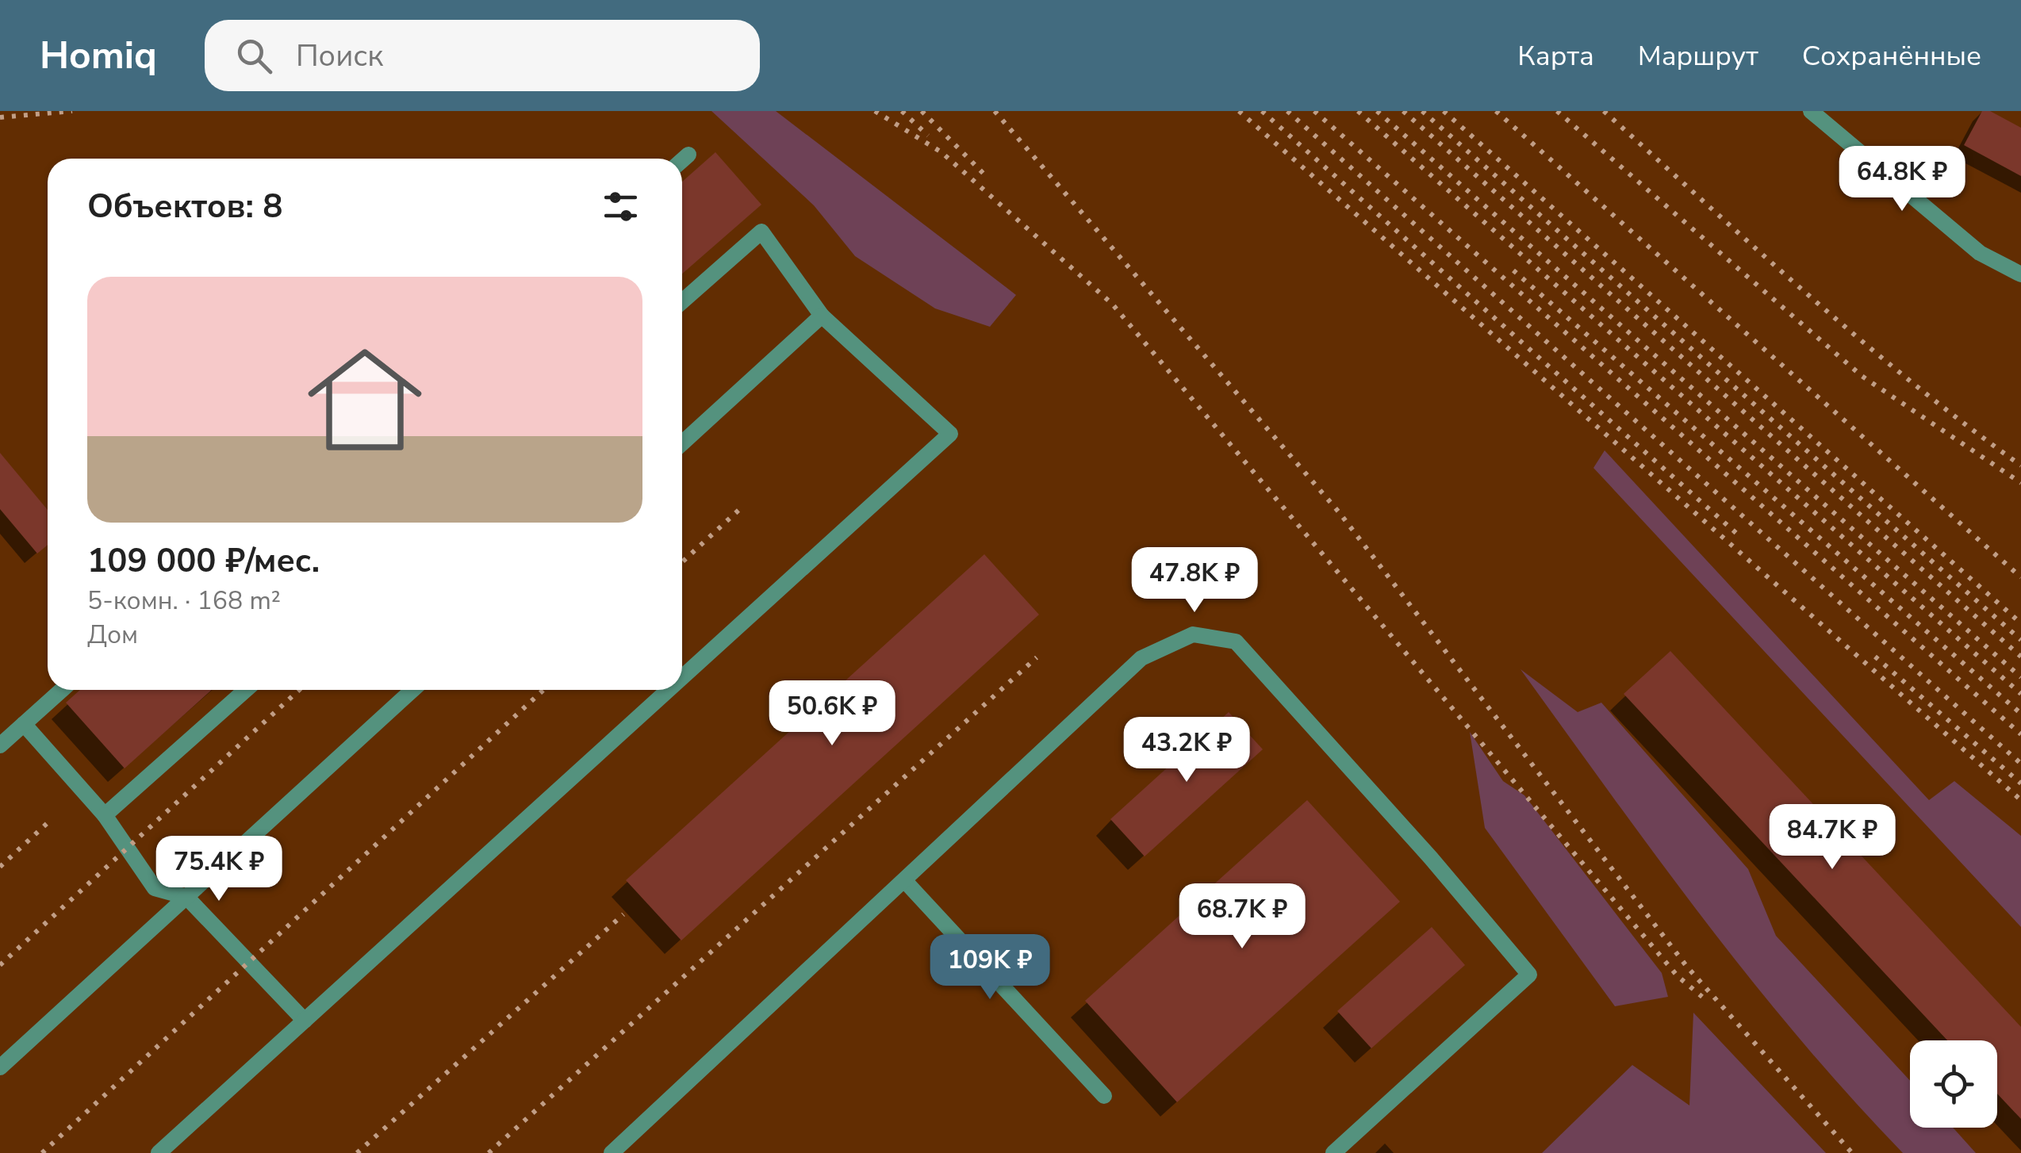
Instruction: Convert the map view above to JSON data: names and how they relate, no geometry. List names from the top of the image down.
{
  "page": {
    "header": "Homiq",
    "search": "Поиск",
    "nav": ["Карта", "Маршрут", "Сохранённые"],
    "price": [
      "64.8K ₽",
      "47.8K ₽",
      "50.6K ₽",
      "43.2K ₽",
      "84.7K ₽",
      "75.4K ₽",
      "68.7K ₽",
      "109K ₽"
    ],
    "heading": "Объектов: 8",
    "list": [
      {
        "name": "109 000 ₽/мес.",
        "note": "5-комн. · 168 m² · Дом"
      }
    ]
  }
}
